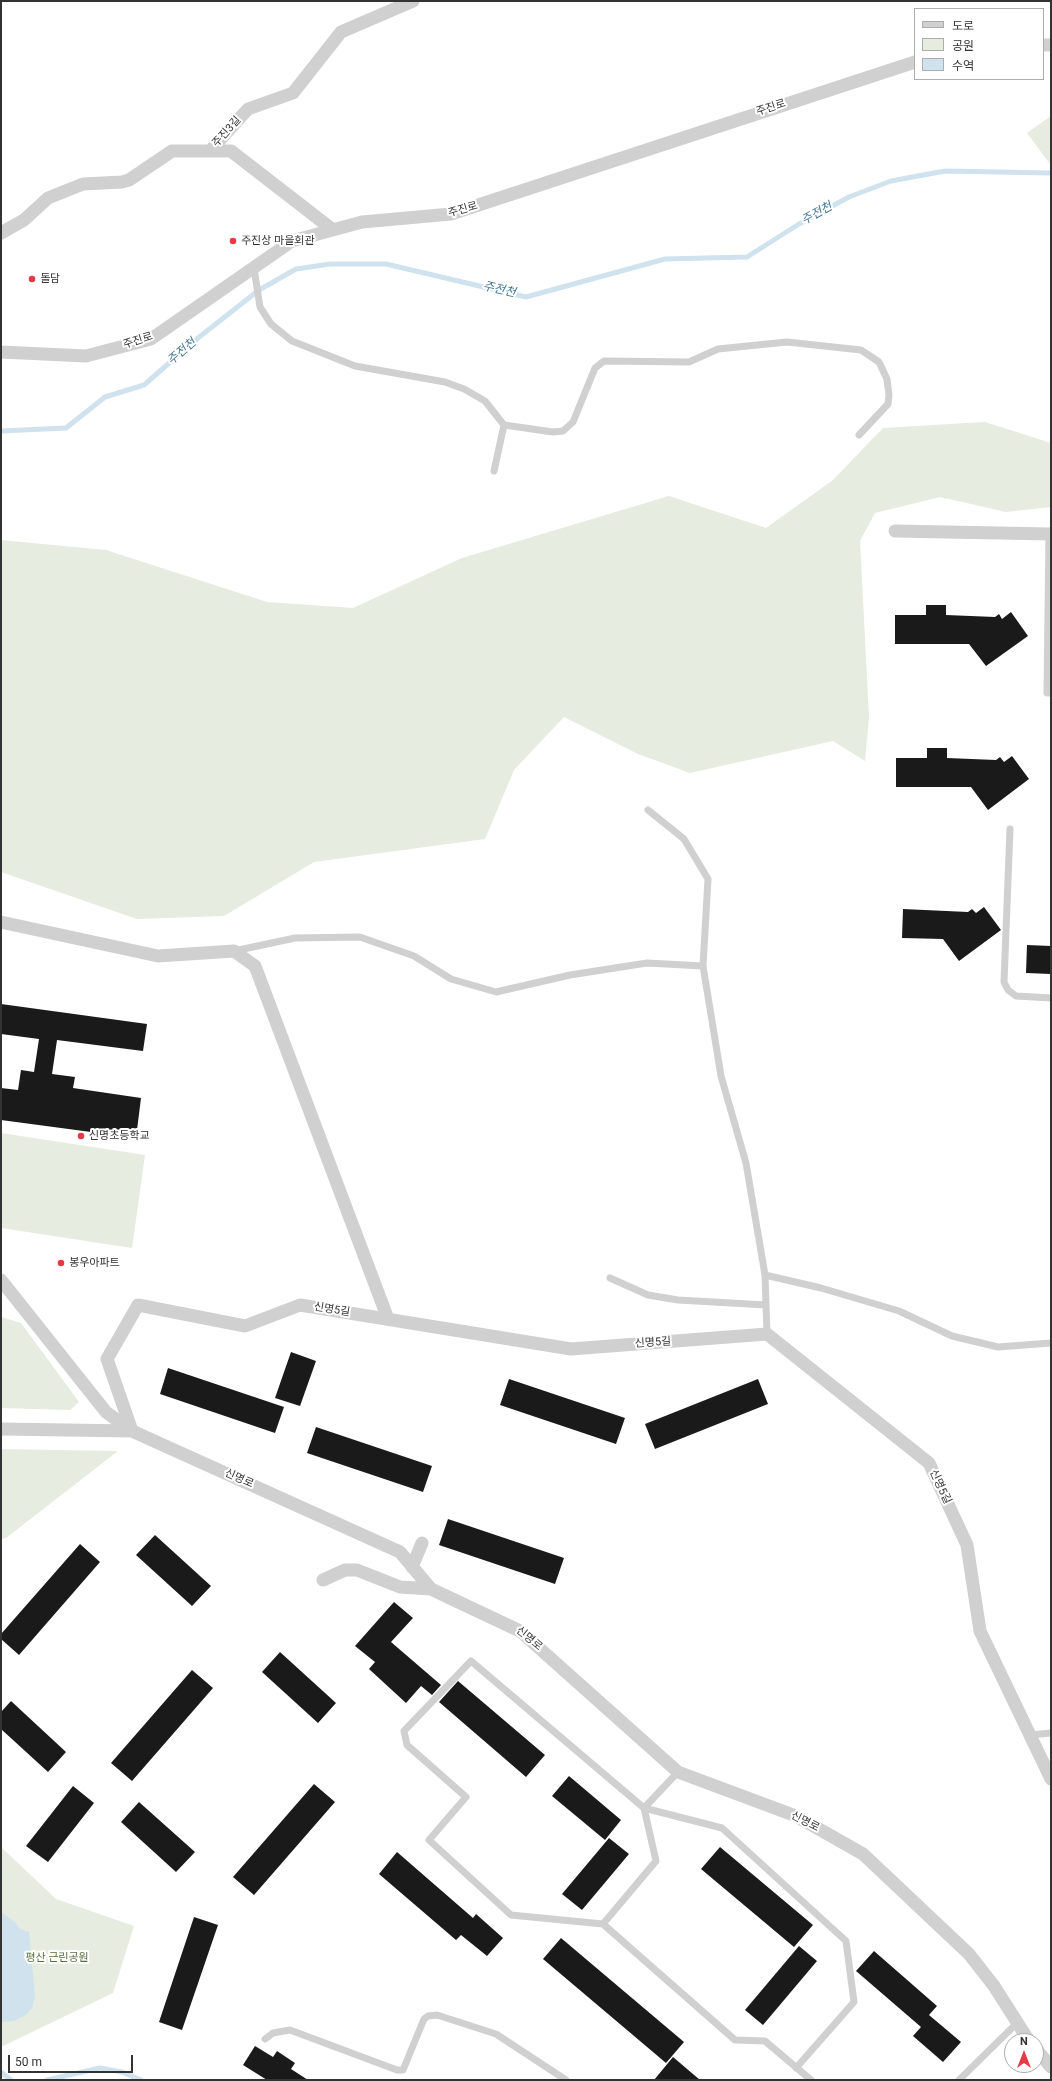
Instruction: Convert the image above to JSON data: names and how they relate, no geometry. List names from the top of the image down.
{
  "streets": {
    "street": [
      "주진로",
      "주진3길",
      "신명5길",
      "신명로"
    ]
  },
  "crossings": [
    ["신명5길", "신명로"]
  ],
  "water": ["주전천"],
  "parks": ["평산 근린공원"],
  "places": [
    "주진상 마을회관",
    "돌담",
    "신명초등학교",
    "봉우아파트"
  ],
  "legend": ["도로", "공원", "수역"],
  "scale_bar": "50 m",
  "north": "top"
}
